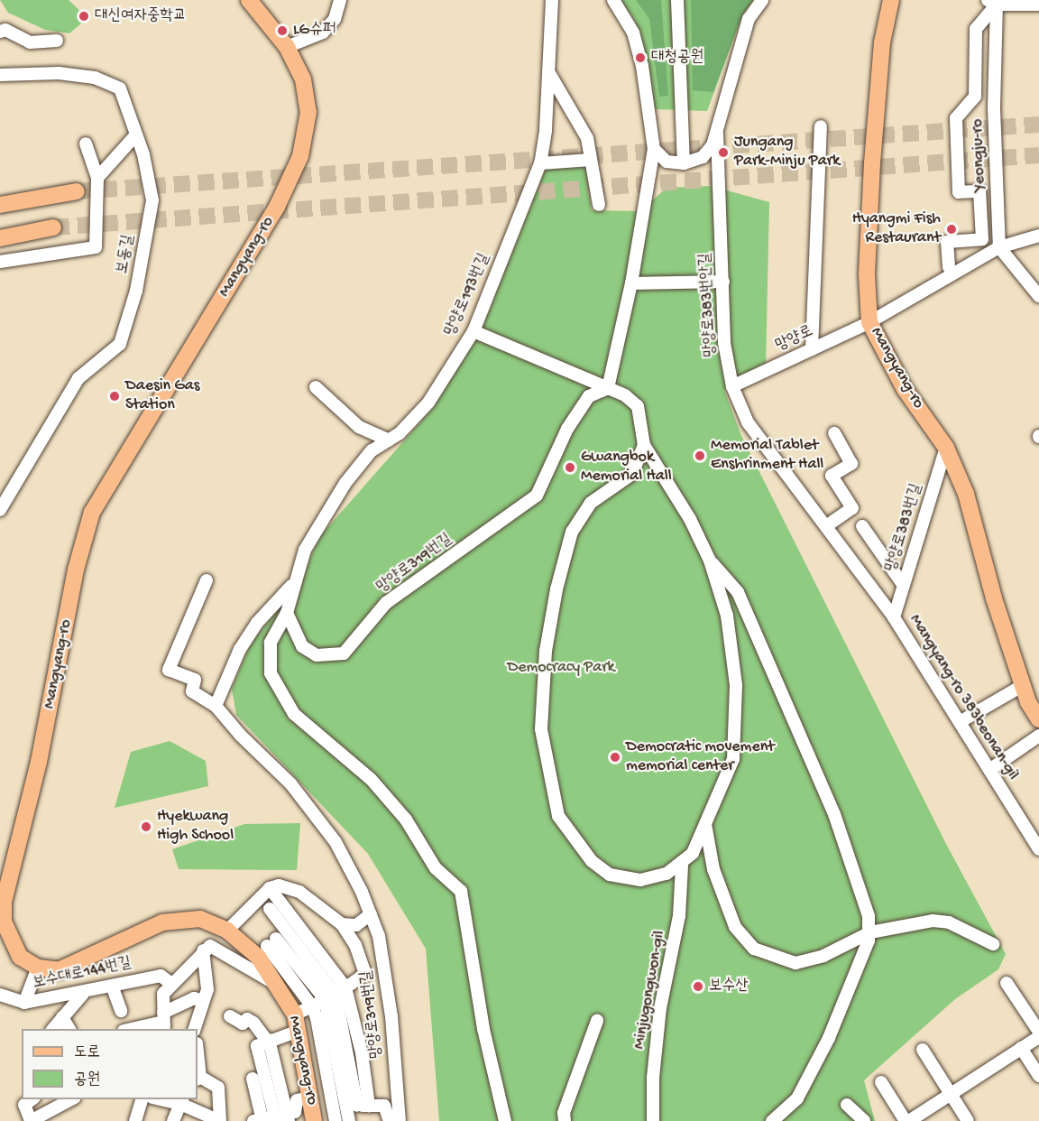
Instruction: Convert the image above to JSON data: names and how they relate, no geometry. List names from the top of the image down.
{
  "streets": {
    "main road": ["Mangyang-ro"],
    "street": [
      "Yeongju-ro",
      "보동길",
      "망양로193번길",
      "망양로383번안길",
      "망양로",
      "망양로383번길",
      "망양로319번길",
      "Mangyang-ro 383beonan-gil",
      "보수대로144번길",
      "Minjugongwon-gil"
    ]
  },
  "crossings": [
    ["Yeongju-ro", "망양로"],
    ["Mangyang-ro", "망양로"],
    ["Mangyang-ro", "망양로383번길"],
    ["망양로383번안길", "망양로"],
    ["망양로383번안길", "망양로383번길"],
    ["망양로383번안길", "Mangyang-ro 383beonan-gil"],
    ["망양로383번길", "Mangyang-ro 383beonan-gil"]
  ],
  "parks": ["Democracy Park"],
  "places": [
    "대신여자중학교",
    "LG슈퍼",
    "대청공원",
    "Jungang Park-Minju Park",
    "Hyangmi Fish Restaurant",
    "Daesin Gas Station",
    "Memorial Tablet Enshrinment Hall",
    "Gwangbok Memorial Hall",
    "Democratic movement memorial center",
    "Hyekwang High School",
    "보수산"
  ],
  "legend": ["도로", "공원"]
}
